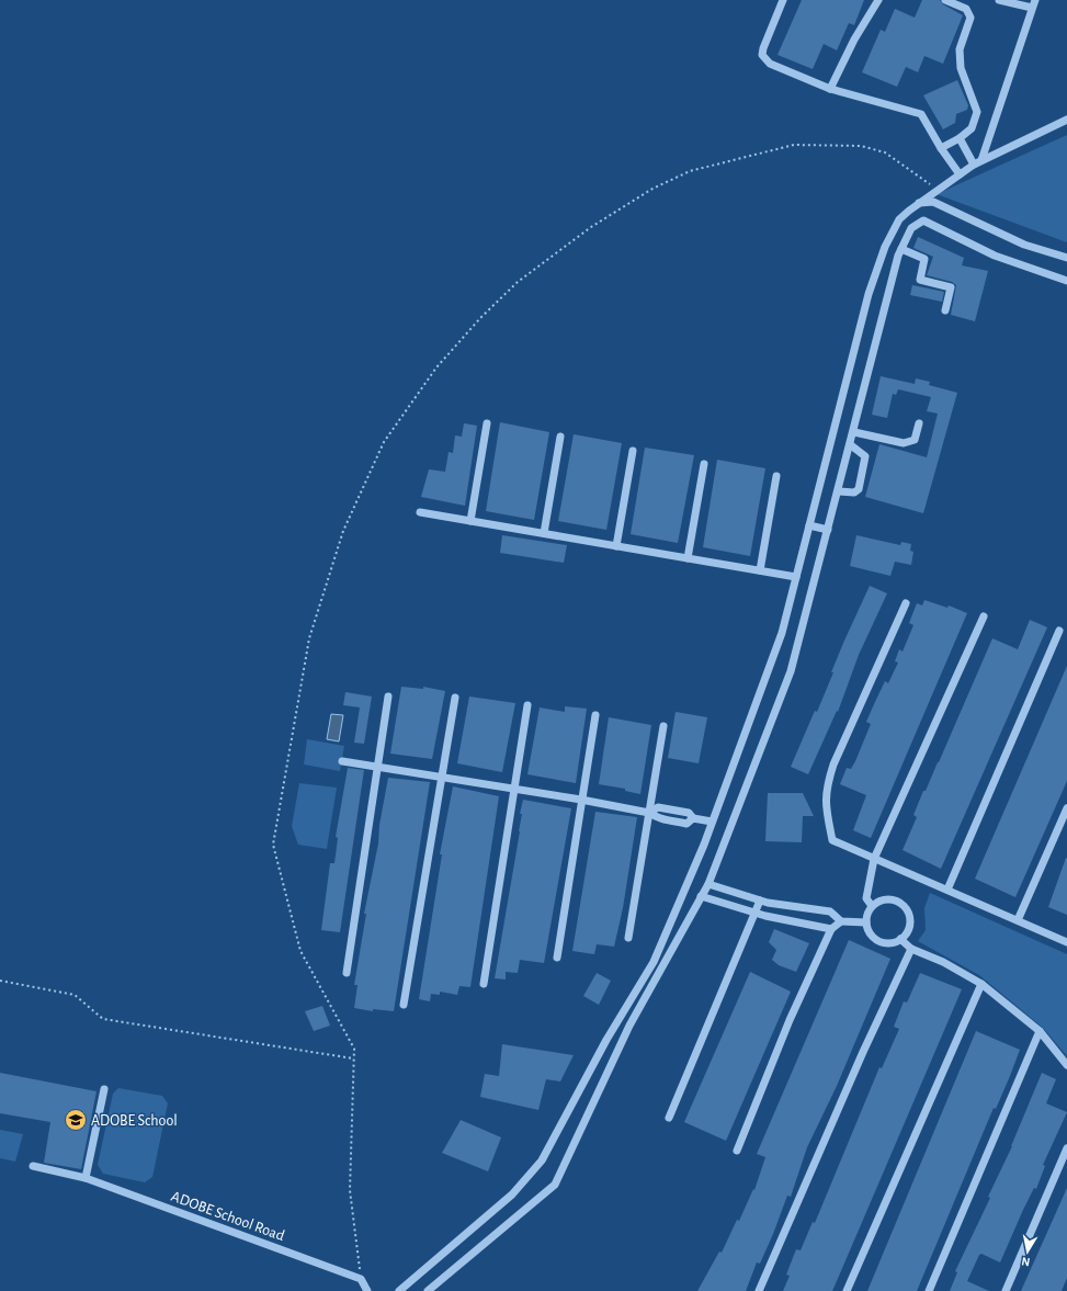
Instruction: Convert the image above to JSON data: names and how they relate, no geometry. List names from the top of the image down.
{
  "streets": {
    "street": ["ADOBE School Road"]
  },
  "places": {
    "school or university": ["ADOBE School"]
  },
  "north": "bottom"
}
